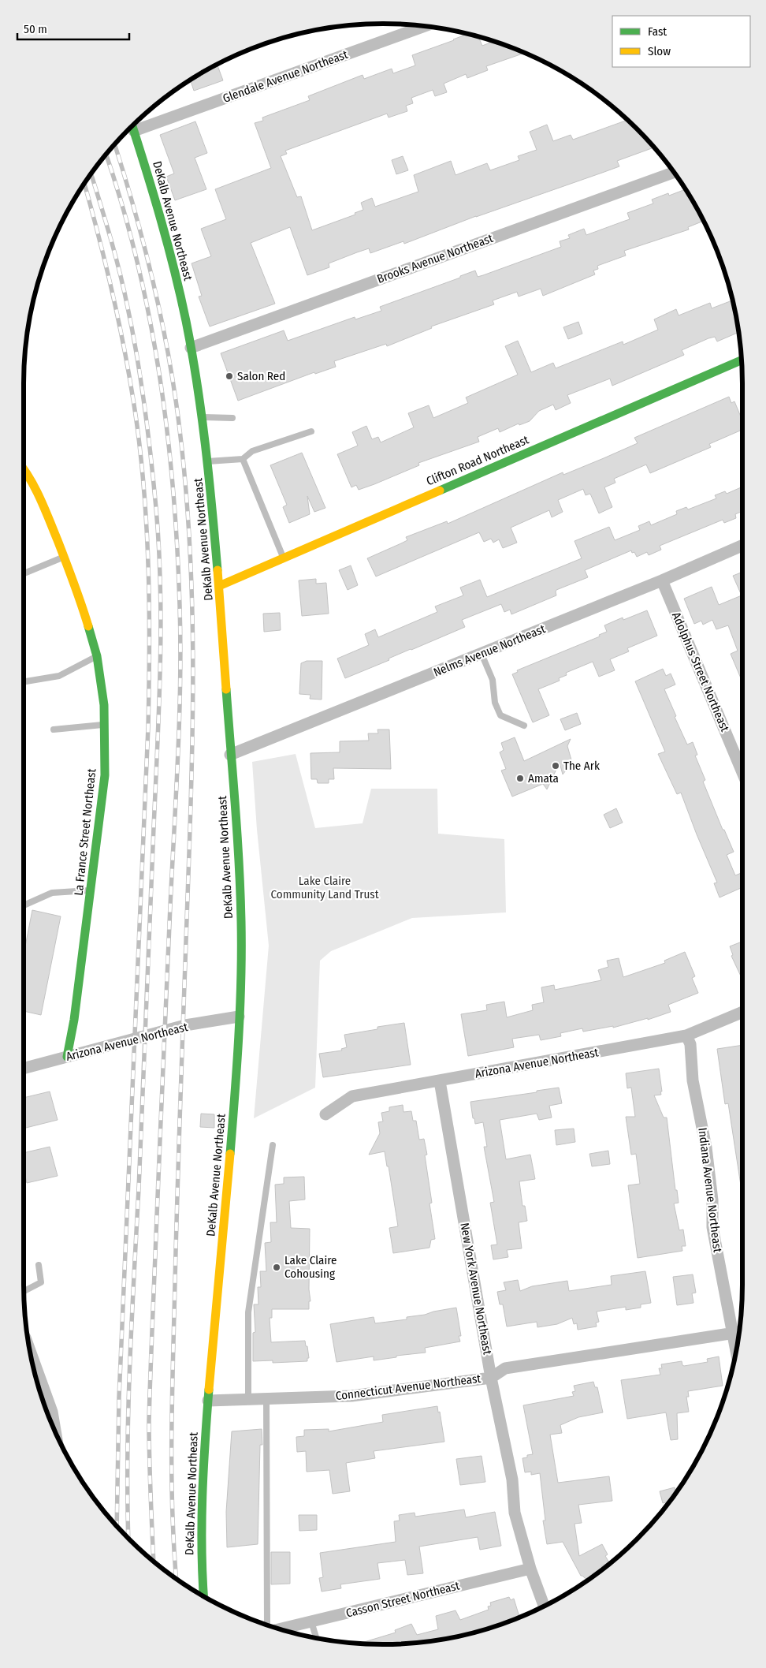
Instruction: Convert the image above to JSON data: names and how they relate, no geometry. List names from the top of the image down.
{
  "streets": {
    "main road": ["DeKalb Avenue Northeast", "Clifton Road Northeast", "La France Street Northeast"],
    "street": [
      "Glendale Avenue Northeast",
      "Brooks Avenue Northeast",
      "Nelms Avenue Northeast",
      "Adolphus Street Northeast",
      "Arizona Avenue Northeast",
      "Indiana Avenue Northeast",
      "New York Avenue Northeast",
      "Connecticut Avenue Northeast",
      "Casson Street Northeast"
    ]
  },
  "crossings": [
    ["Glendale Avenue Northeast", "DeKalb Avenue Northeast"],
    ["DeKalb Avenue Northeast", "Brooks Avenue Northeast"],
    ["DeKalb Avenue Northeast", "Clifton Road Northeast"],
    ["DeKalb Avenue Northeast", "Nelms Avenue Northeast"],
    ["DeKalb Avenue Northeast", "Arizona Avenue Northeast"],
    ["DeKalb Avenue Northeast", "Connecticut Avenue Northeast"],
    ["Nelms Avenue Northeast", "Adolphus Street Northeast"],
    ["La France Street Northeast", "Arizona Avenue Northeast"],
    ["Arizona Avenue Northeast", "Indiana Avenue Northeast"],
    ["Arizona Avenue Northeast", "New York Avenue Northeast"],
    ["Indiana Avenue Northeast", "Connecticut Avenue Northeast"],
    ["New York Avenue Northeast", "Connecticut Avenue Northeast"],
    ["New York Avenue Northeast", "Casson Street Northeast"]
  ],
  "parks": ["Lake Claire Community Land Trust"],
  "places": [
    "Salon Red",
    "The Ark",
    "Amata",
    "Lake Claire Cohousing"
  ],
  "legend": ["Fast", "Slow"],
  "scale_bar": "50 m"
}
